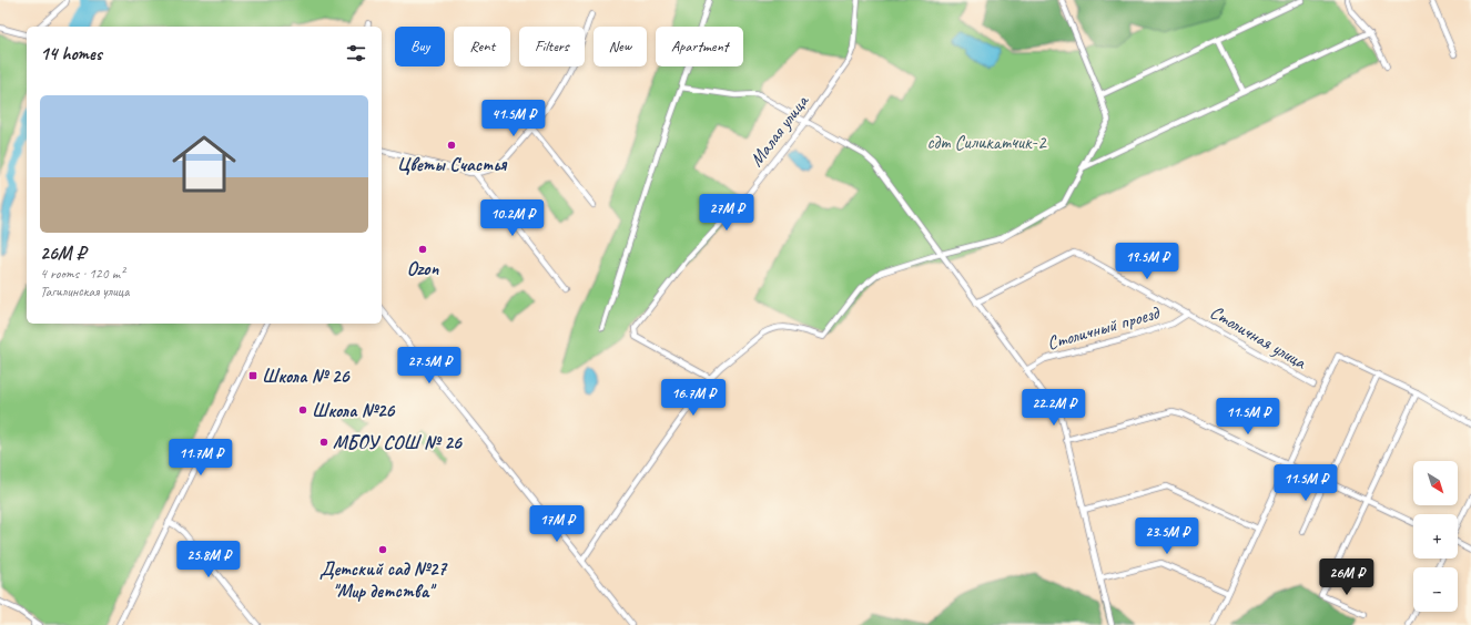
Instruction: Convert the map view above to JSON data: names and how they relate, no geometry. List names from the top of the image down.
{
  "streets": {
    "street": ["Малая улица", "Столичный проезд", "Столичная улица"]
  },
  "crossings": [
    ["Столичный проезд", "Столичная улица"]
  ],
  "parks": ["сдт Силикатчик-2"],
  "places": {
    "other": [
      "Цветы Счастья",
      "Ozon",
      "Школа №26",
      "МБОУ СОШ № 26",
      "Детский сад №27 \"Мир детства\""
    ],
    "transit": ["Школа № 26"]
  },
  "north": "bottom right",
  "page": {
    "chip": [
      "Buy",
      "Rent",
      "Filters",
      "New",
      "Apartment"
    ],
    "heading": "14 homes",
    "list": [
      {
        "name": "26M ₽",
        "note": "4 rooms · 120 m² · Тагилинская улица"
      }
    ],
    "price": [
      "41.5M ₽",
      "27M ₽",
      "10.2M ₽",
      "19.5M ₽",
      "27.5M ₽",
      "16.7M ₽",
      "22.2M ₽",
      "11.5M ₽",
      "11.7M ₽",
      "11.5M ₽",
      "17M ₽",
      "23.5M ₽",
      "25.8M ₽",
      "26M ₽"
    ],
    "map_buttons": ["+", "−"]
  }
}
